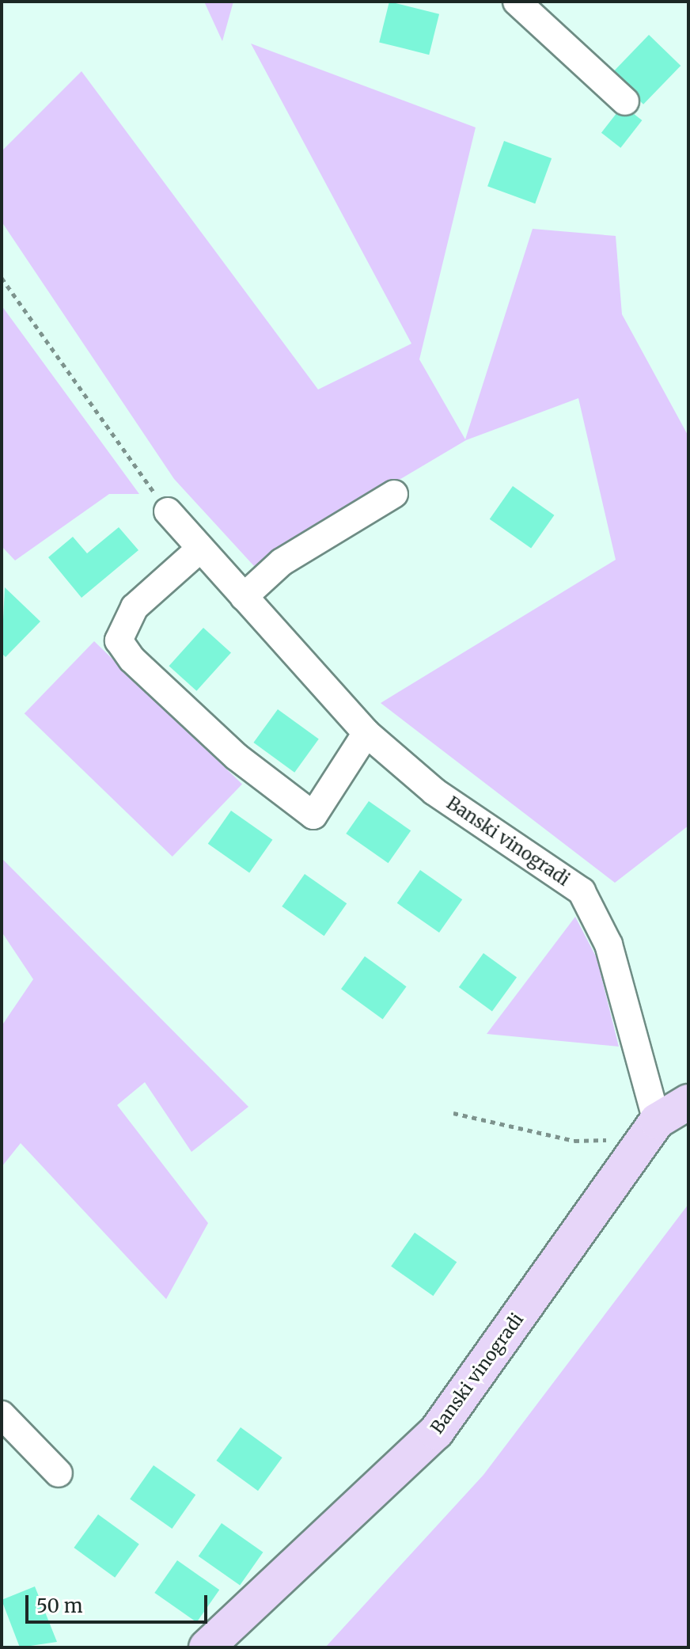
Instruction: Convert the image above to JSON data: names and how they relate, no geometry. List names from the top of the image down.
{
  "streets": {
    "street": ["Banski vinogradi"]
  },
  "scale_bar": "50 m"
}
